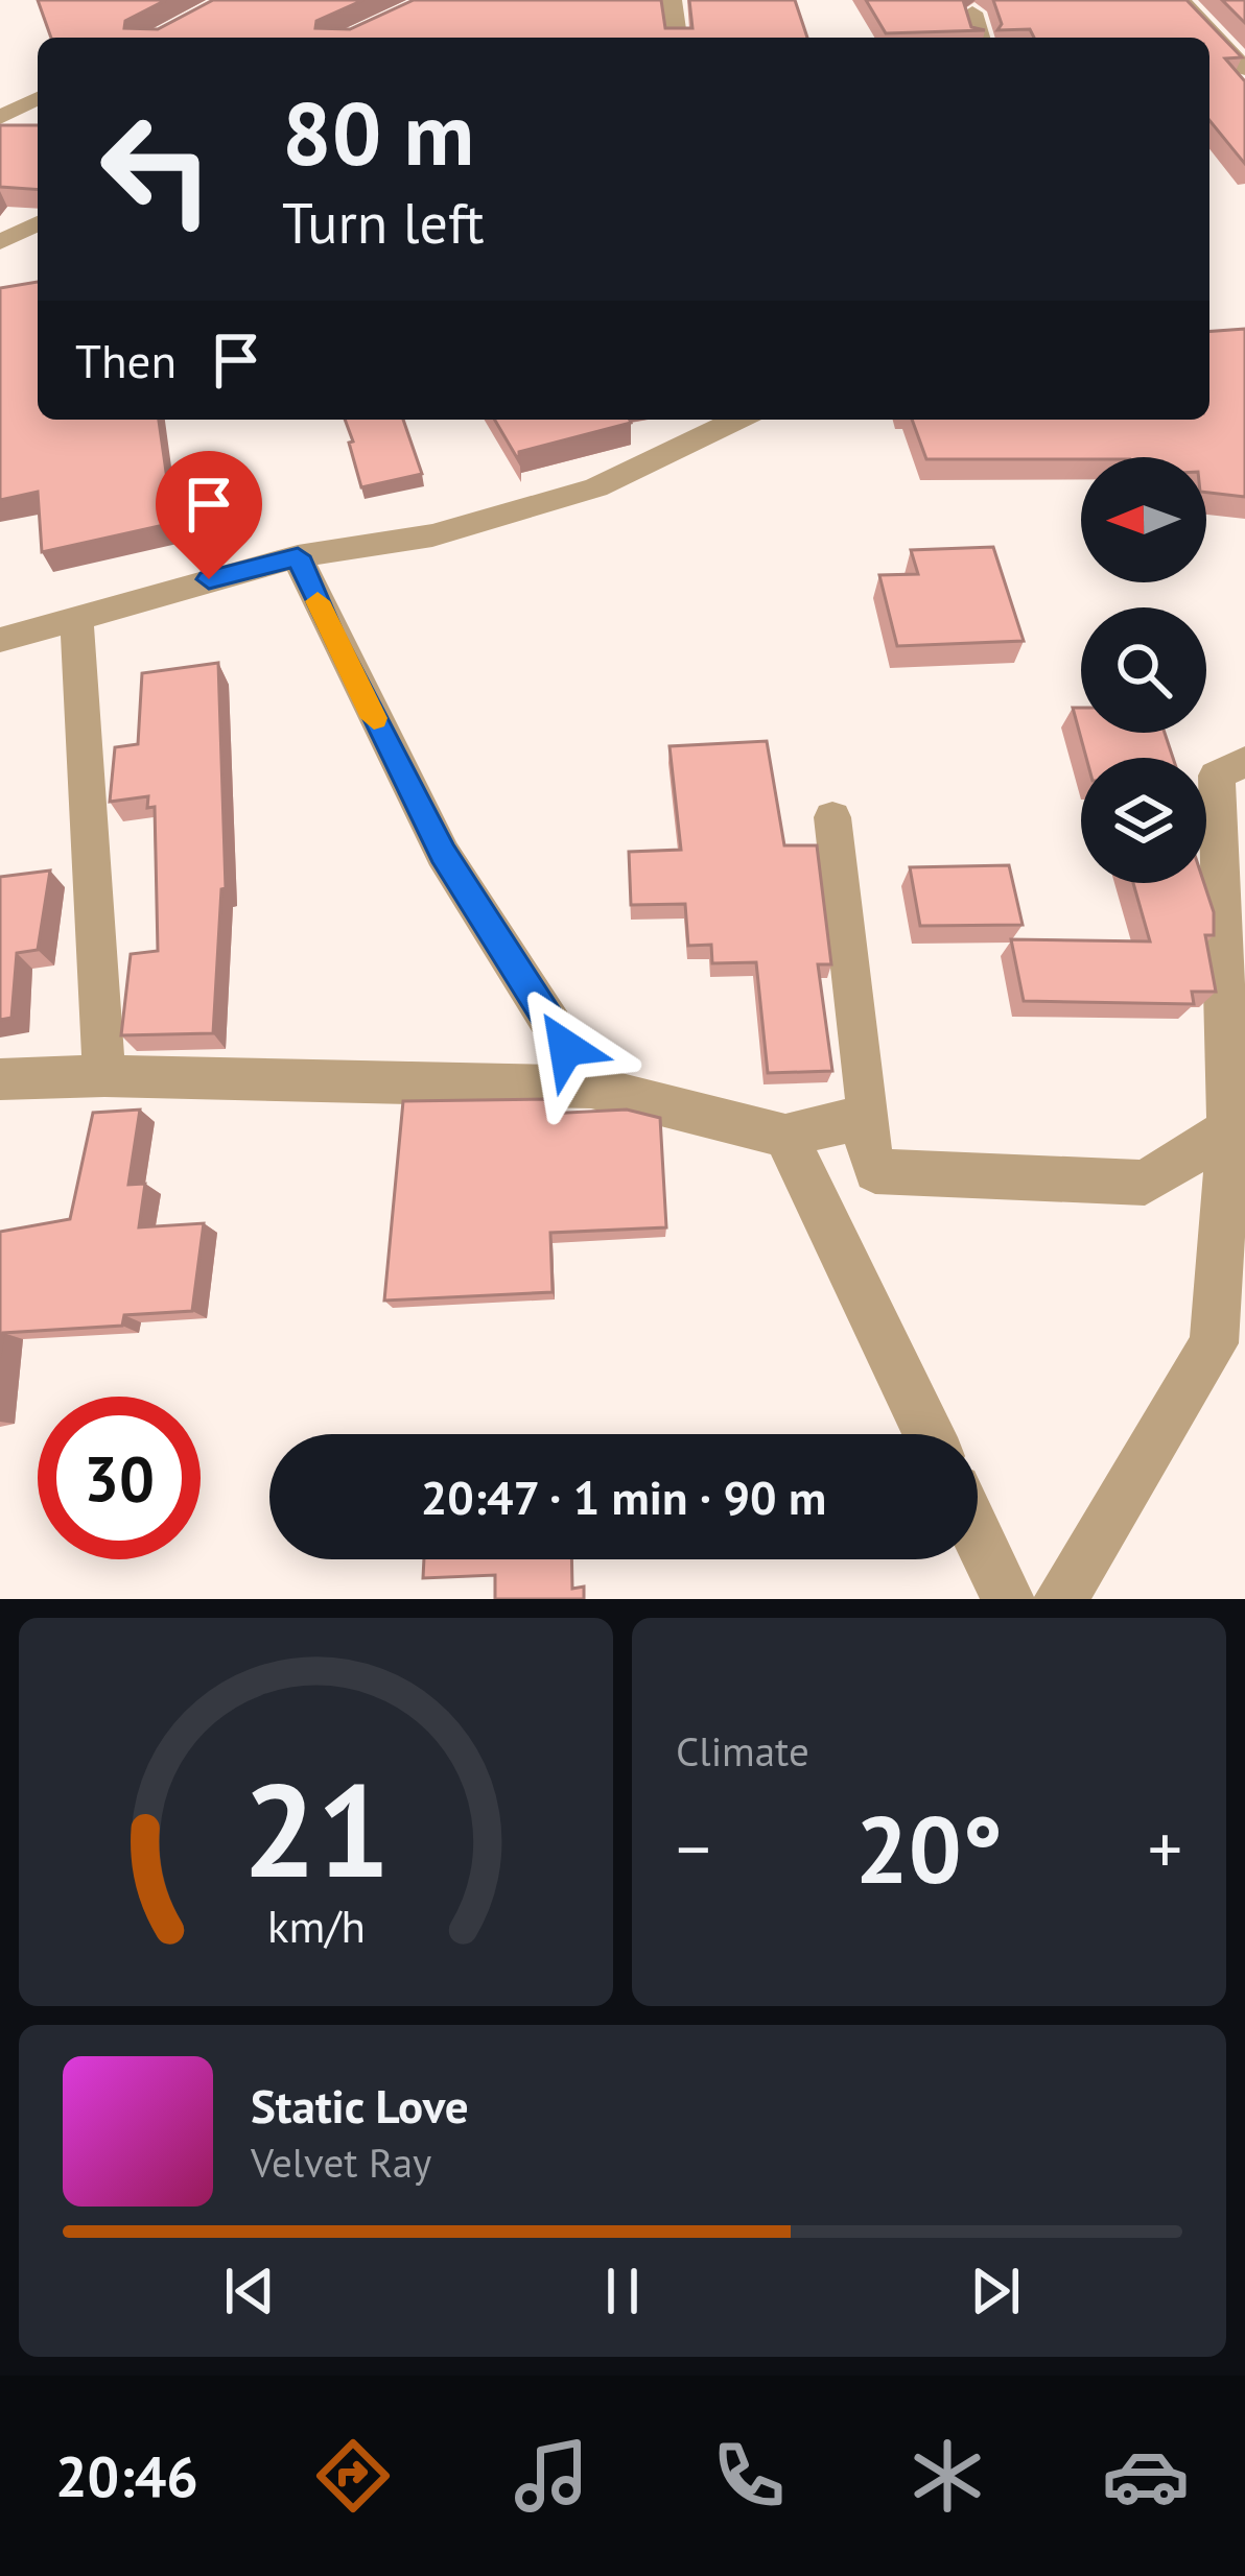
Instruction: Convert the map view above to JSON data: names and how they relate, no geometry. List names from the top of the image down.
{
  "north": "left",
  "page": {
    "turn": ["80 m", "Turn left"],
    "then": "Then",
    "limit": "30",
    "trip": "20:47 · 1 min · 90 m",
    "tile": "Climate",
    "heat": ["−", "20°", "+"],
    "song": ["Static Love", "Velvet Ray"],
    "tabs": "20:46",
    "gauge": ["21", "km/h"]
  }
}
